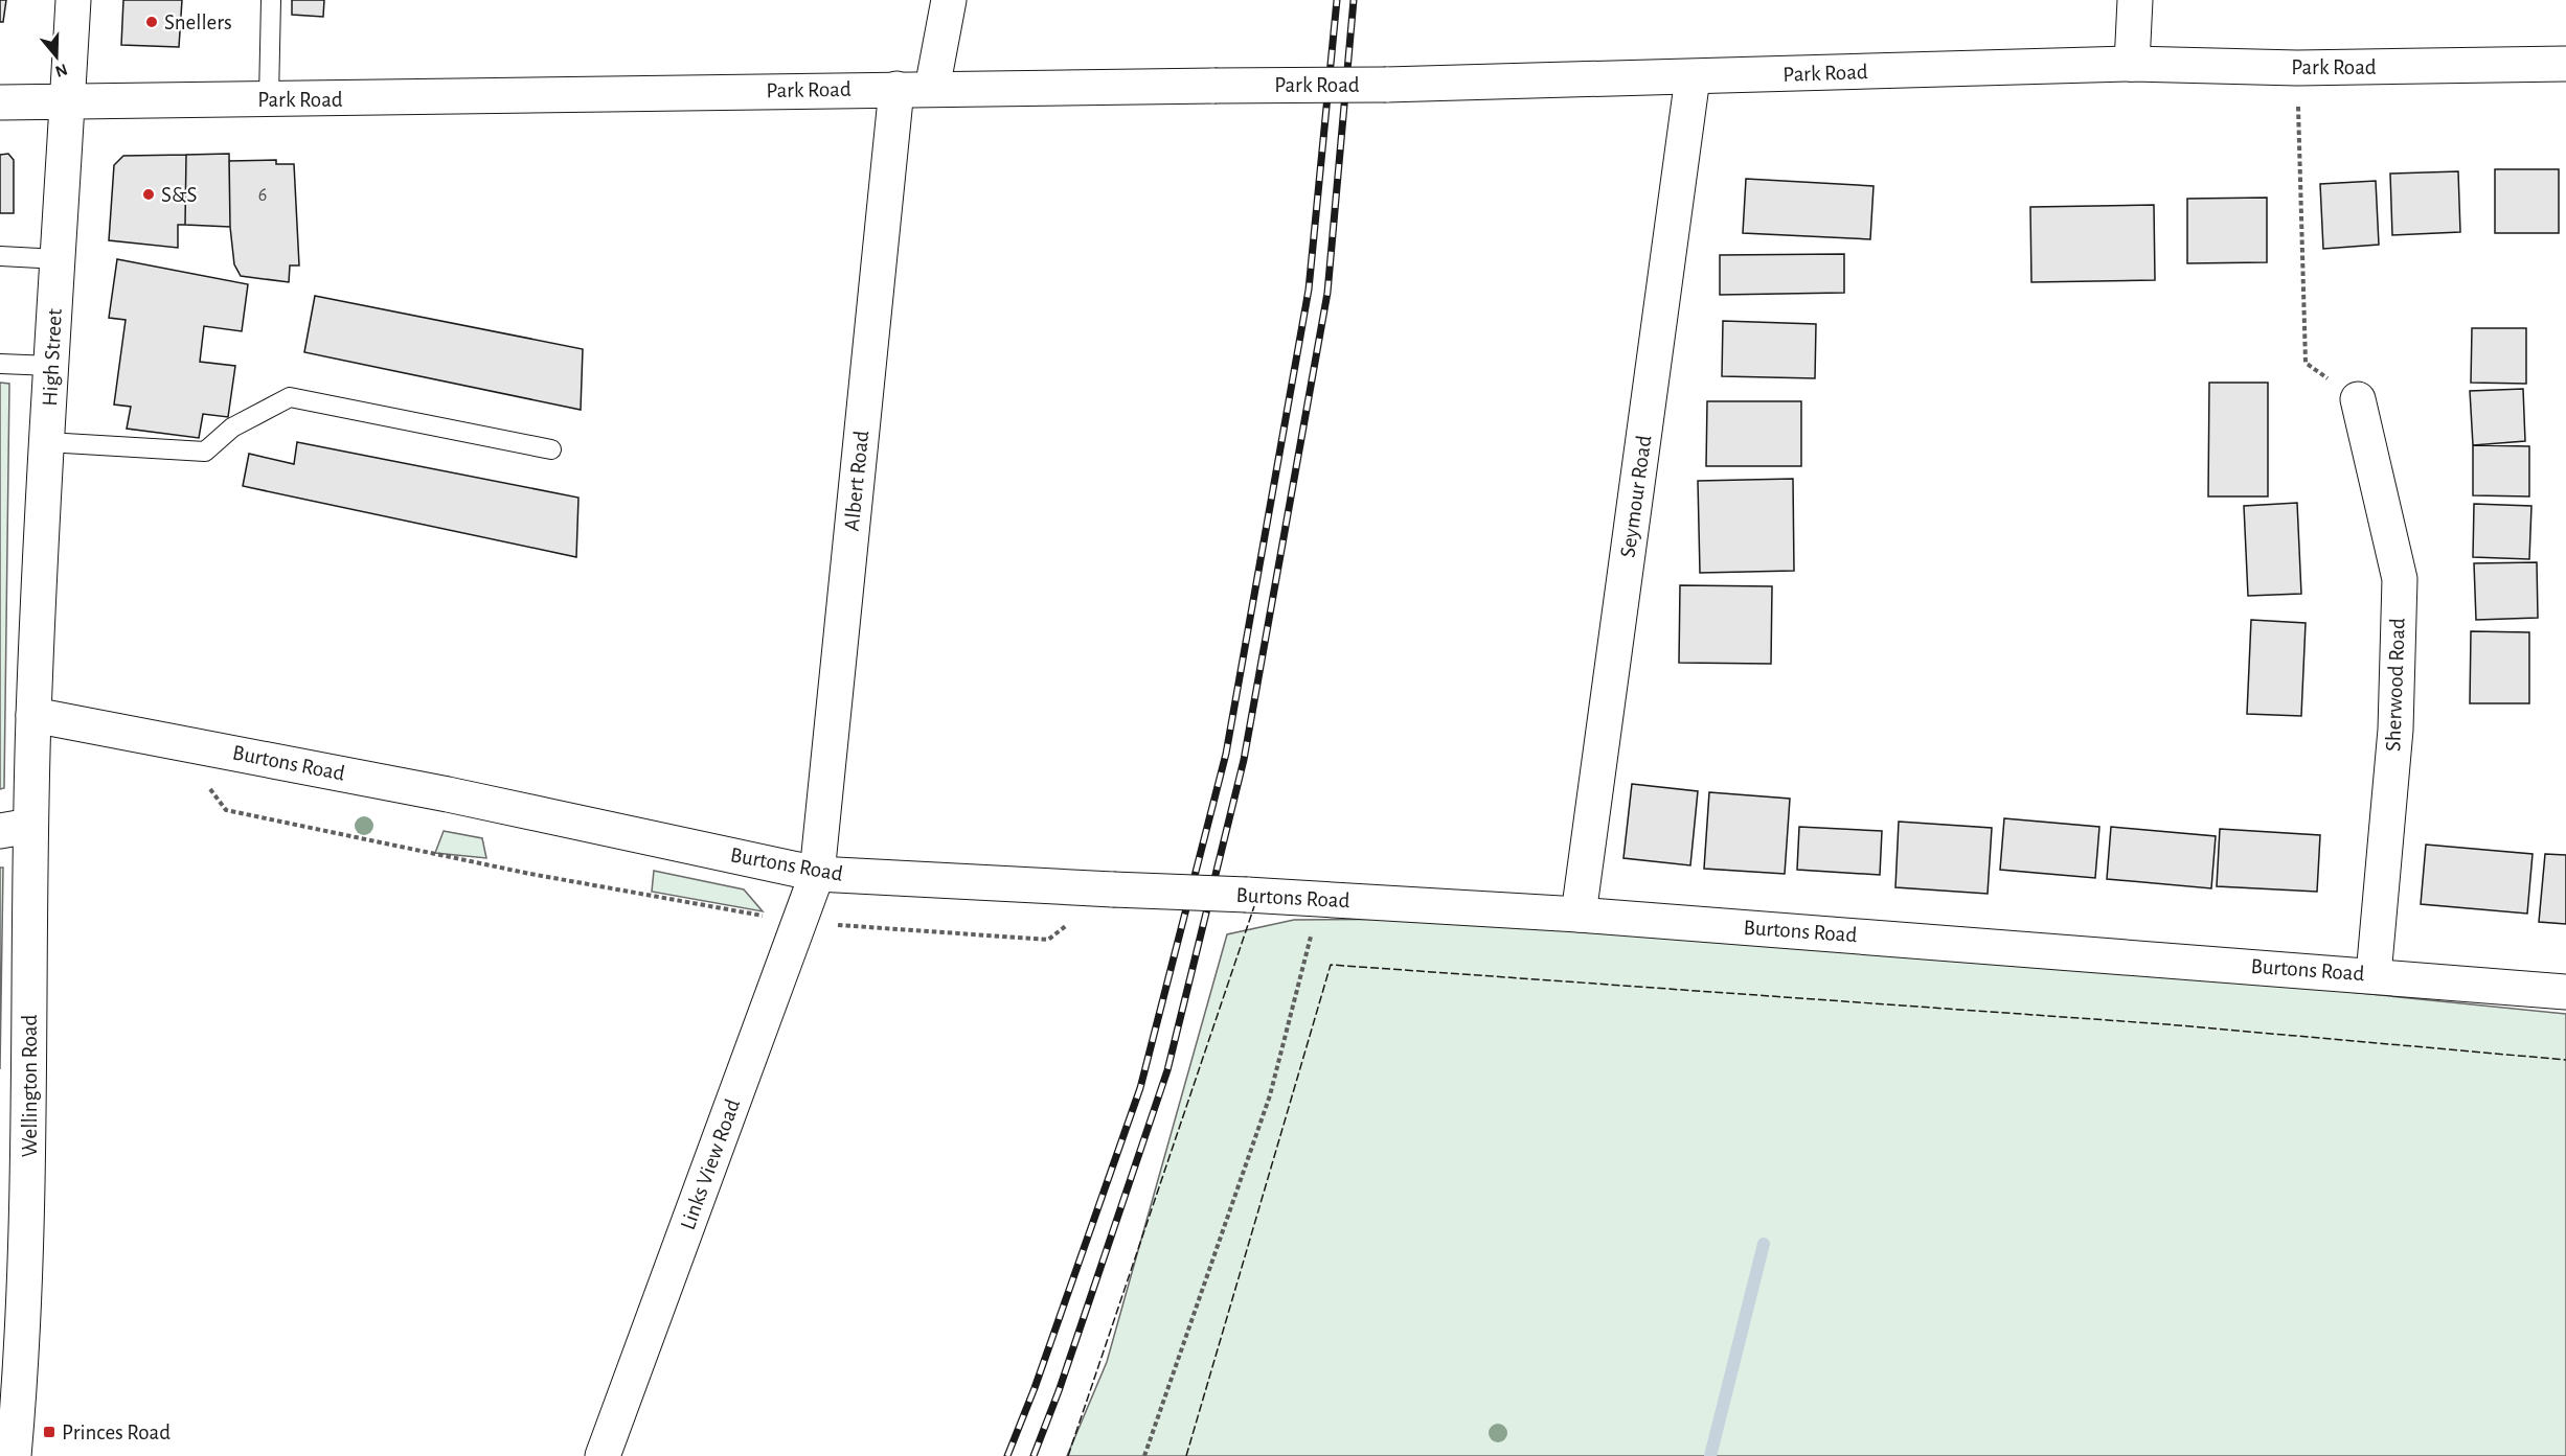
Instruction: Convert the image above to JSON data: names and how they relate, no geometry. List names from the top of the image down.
{
  "streets": {
    "street": [
      "Park Road",
      "High Street",
      "Albert Road",
      "Seymour Road",
      "Sherwood Road",
      "Burtons Road",
      "Wellington Road",
      "Links View Road"
    ]
  },
  "crossings": [
    ["Park Road", "High Street"],
    ["Park Road", "Albert Road"],
    ["Park Road", "Seymour Road"],
    ["High Street", "Burtons Road"],
    ["High Street", "Wellington Road"],
    ["Albert Road", "Burtons Road"],
    ["Albert Road", "Links View Road"],
    ["Seymour Road", "Burtons Road"],
    ["Sherwood Road", "Burtons Road"],
    ["Burtons Road", "Wellington Road"],
    ["Burtons Road", "Links View Road"]
  ],
  "places": {
    "other": ["Snellers", "S&S"],
    "transit": ["Princes Road"]
  },
  "house_numbers": ["6"],
  "north": "bottom"
}
